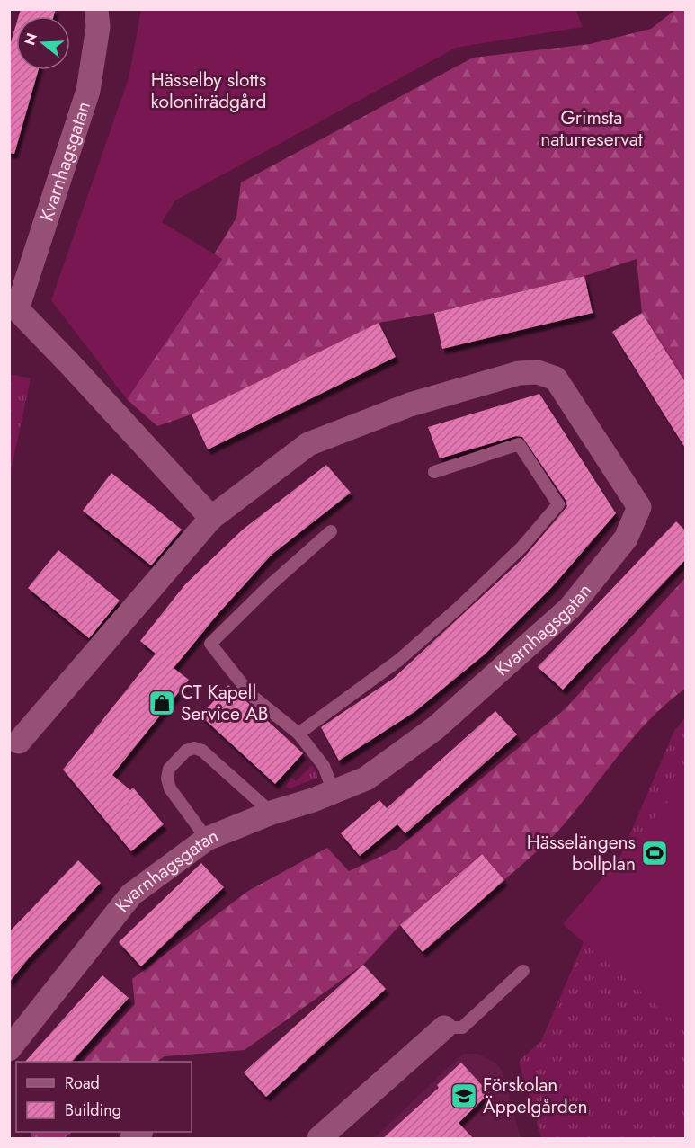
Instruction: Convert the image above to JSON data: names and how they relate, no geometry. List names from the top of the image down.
{
  "streets": {
    "street": ["Kvarnhagsgatan"]
  },
  "parks": ["Hässelby slotts koloniträdgård", "Grimsta naturreservat"],
  "places": {
    "shop": ["CT Kapell Service AB"],
    "sports": ["Hässelängens bollplan"],
    "school or university": ["Förskolan Äppelgården"]
  },
  "legend": ["Road", "Building"],
  "north": "left"
}
